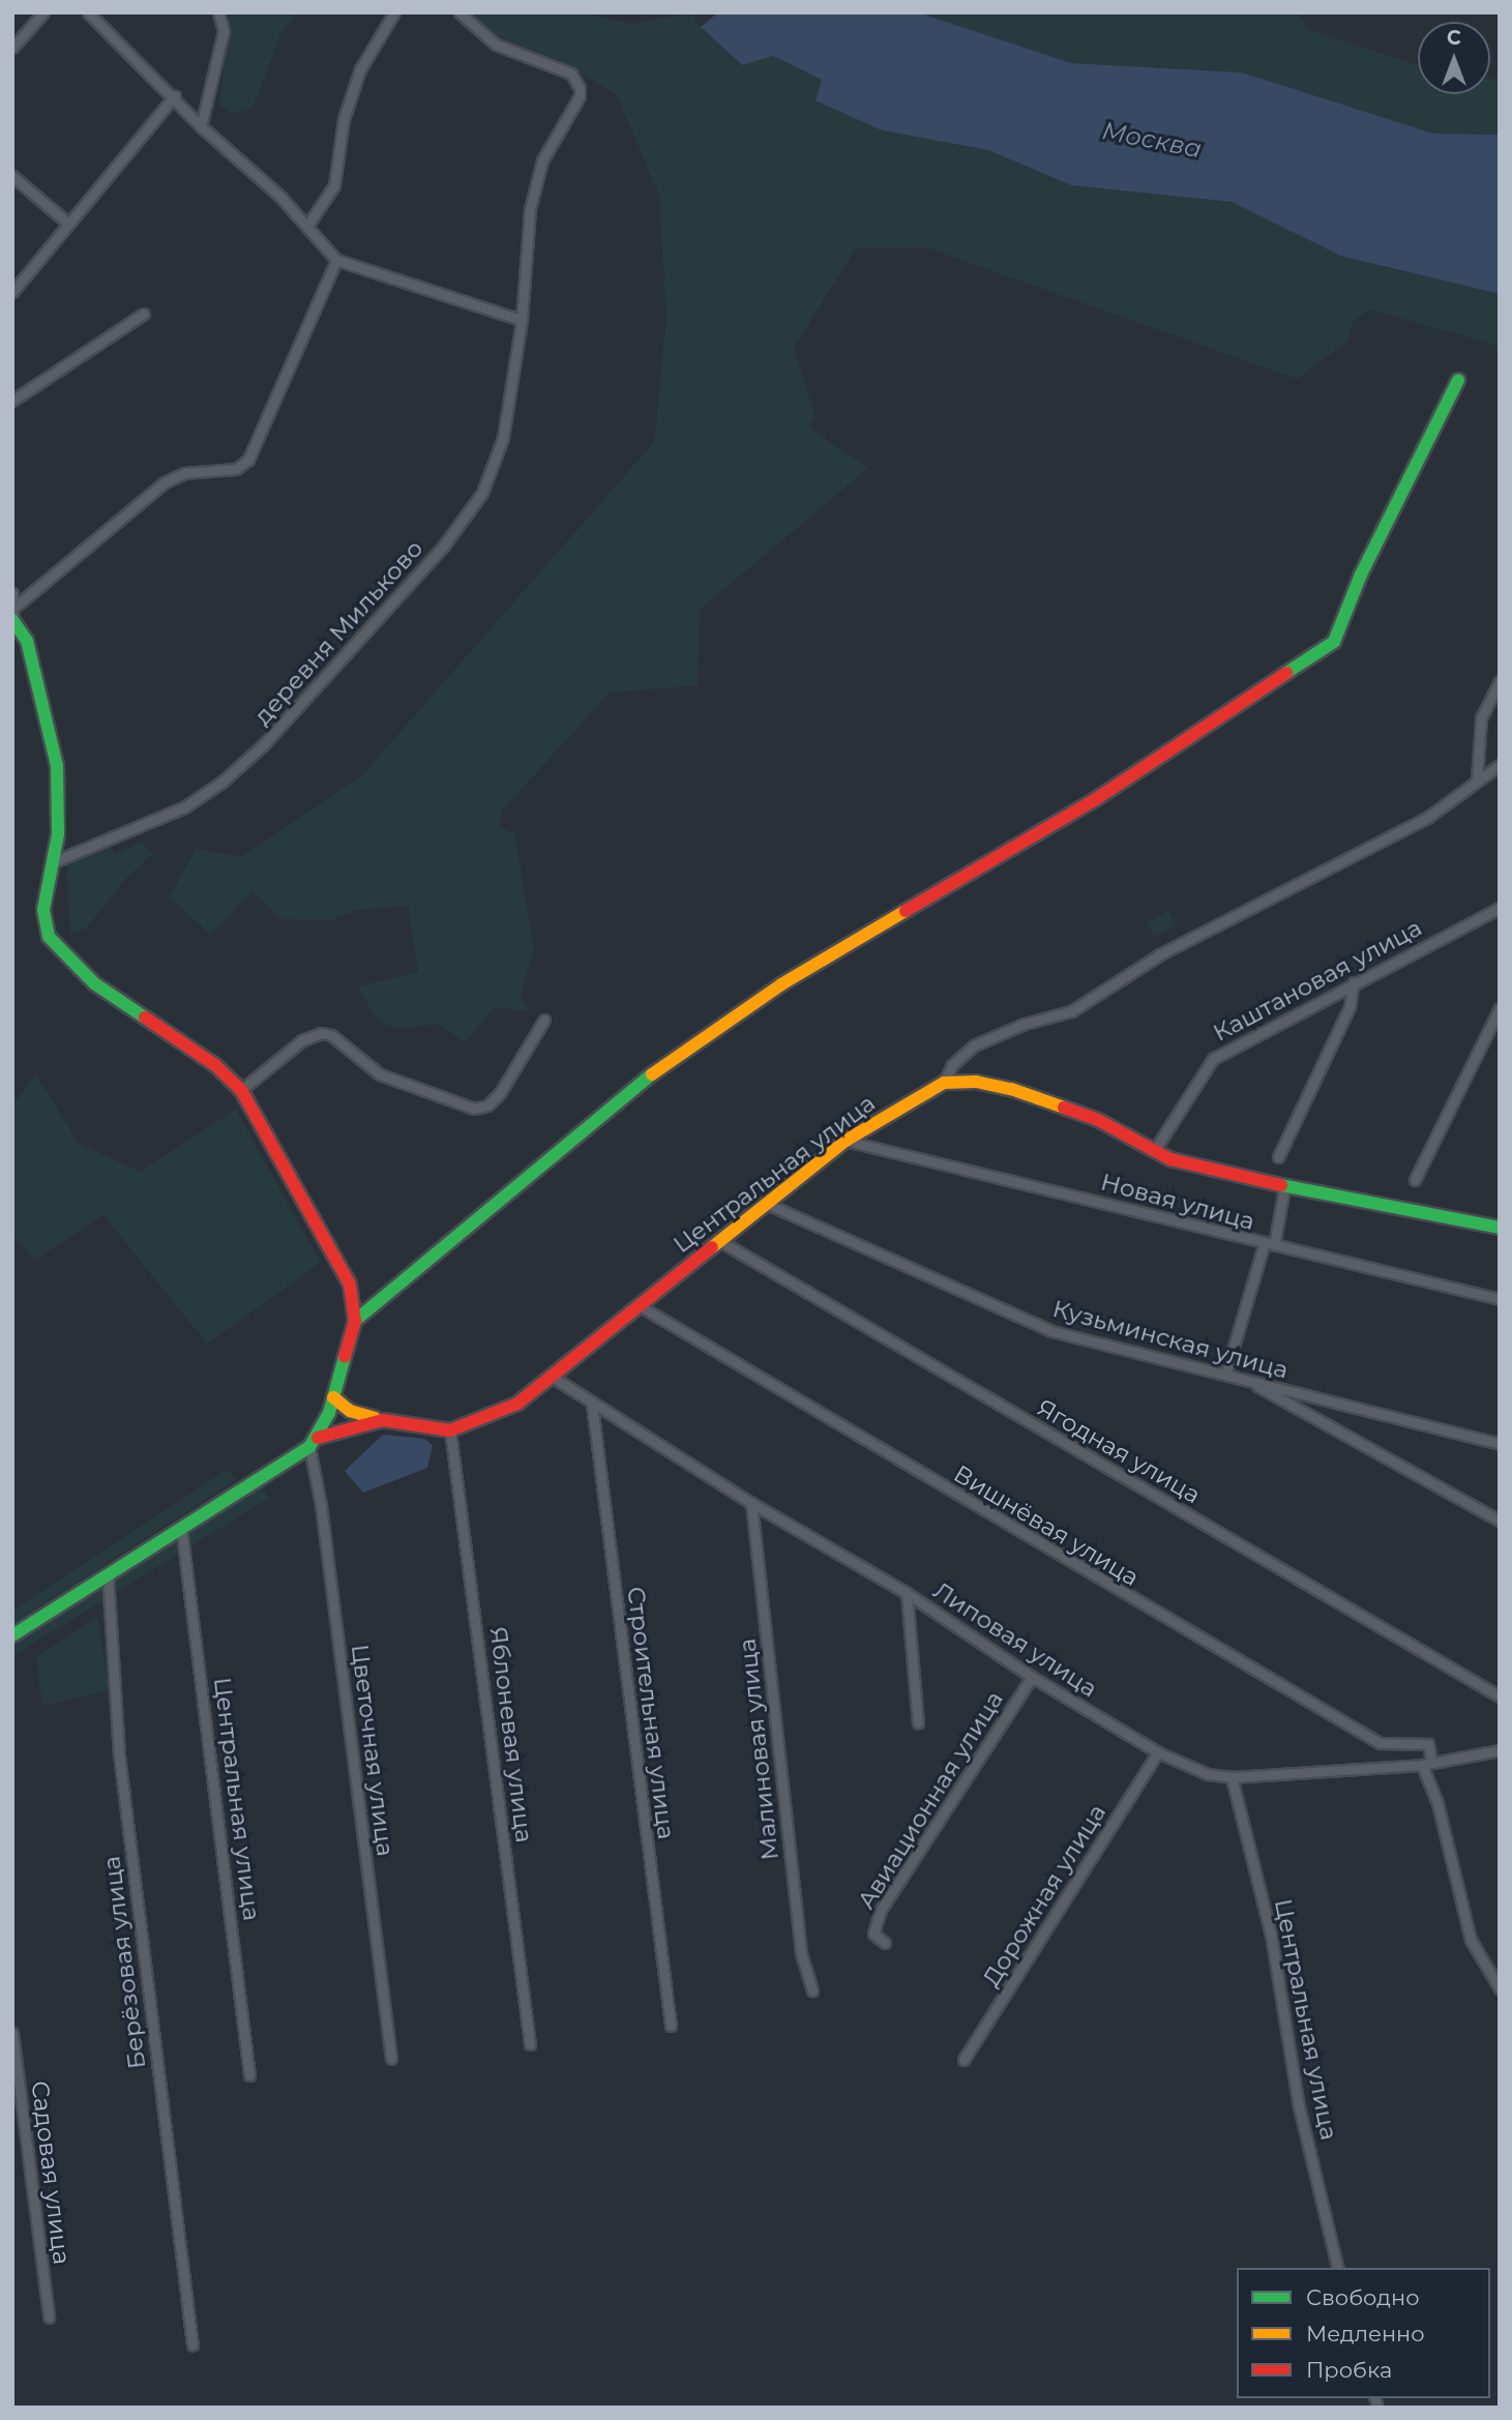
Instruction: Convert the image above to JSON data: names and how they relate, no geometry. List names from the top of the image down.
{
  "streets": {
    "street": [
      "деревня Мильково",
      "Каштановая улица",
      "Центральная улица",
      "Новая улица",
      "Кузьминская улица",
      "Ягодная улица",
      "Вишнёвая улица",
      "Липовая улица",
      "Строительная улица",
      "Яблоневая улица",
      "Малиновая улица",
      "Цветочная улица",
      "Авиационная улица",
      "Дорожная улица",
      "Берёзовая улица",
      "Садовая улица"
    ]
  },
  "crossings": [
    ["Центральная улица", "Новая улица"],
    ["Центральная улица", "Кузьминская улица"],
    ["Центральная улица", "Ягодная улица"],
    ["Центральная улица", "Вишнёвая улица"],
    ["Центральная улица", "Липовая улица"],
    ["Центральная улица", "Яблоневая улица"],
    ["Вишнёвая улица", "Липовая улица"],
    ["Липовая улица", "Строительная улица"],
    ["Липовая улица", "Малиновая улица"],
    ["Липовая улица", "Авиационная улица"],
    ["Липовая улица", "Дорожная улица"]
  ],
  "water": ["Москва"],
  "legend": ["Свободно", "Медленно", "Пробка"],
  "north": "top"
}
